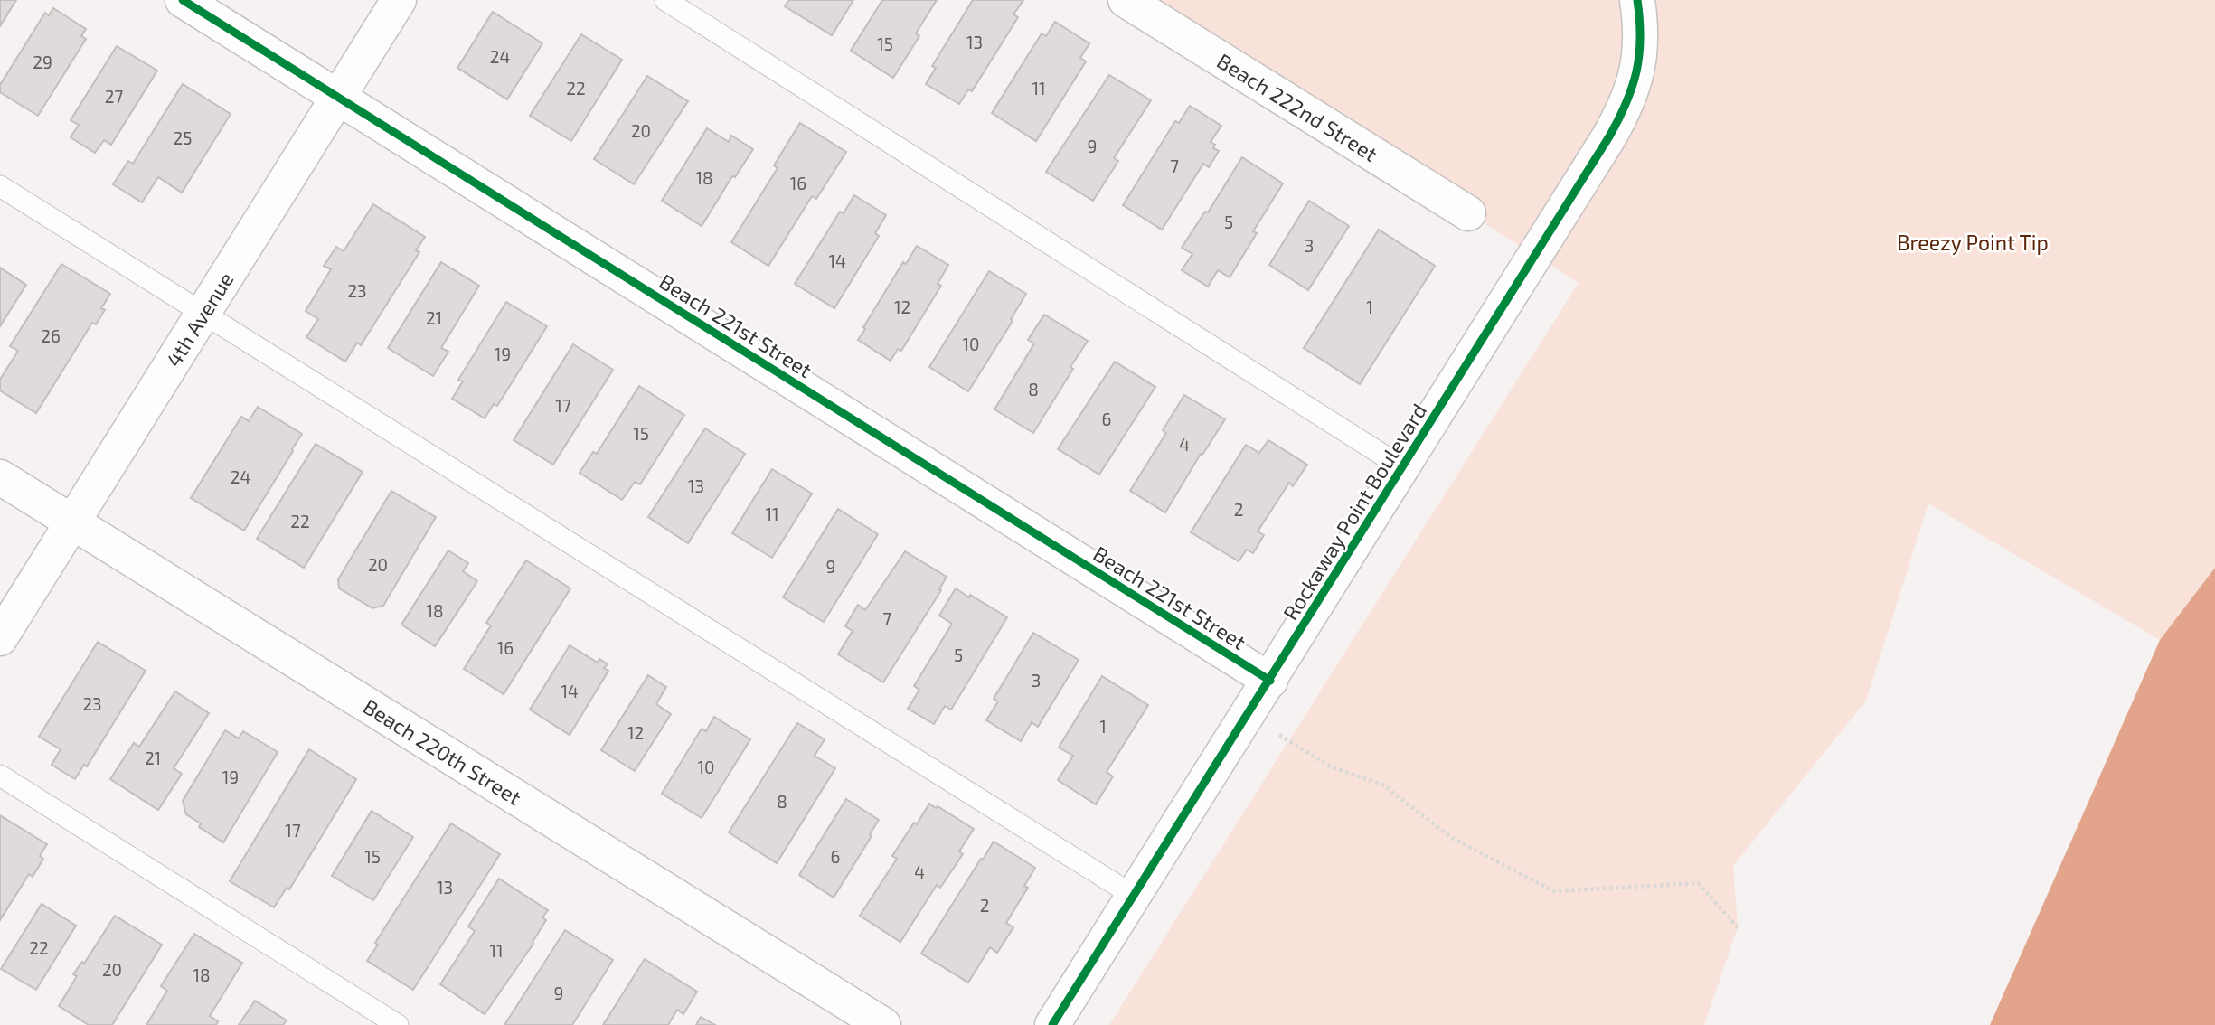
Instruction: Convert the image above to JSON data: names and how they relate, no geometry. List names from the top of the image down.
{
  "streets": {
    "street": [
      "Beach 222nd Street",
      "4th Avenue",
      "Beach 221st Street",
      "Rockaway Point Boulevard",
      "Beach 220th Street"
    ]
  },
  "crossings": [
    ["4th Avenue", "Beach 221st Street"],
    ["4th Avenue", "Beach 220th Street"],
    ["Beach 221st Street", "Rockaway Point Boulevard"]
  ],
  "parks": ["Breezy Point Tip"],
  "house_numbers": [
    "13",
    "15",
    "24",
    "29",
    "22",
    "11",
    "27",
    "20",
    "25",
    "9",
    "7",
    "18",
    "16",
    "5",
    "3",
    "14",
    "23",
    "12",
    "1",
    "21",
    "26",
    "10",
    "19",
    "8",
    "17",
    "6",
    "15",
    "4",
    "24",
    "13",
    "2",
    "11",
    "22",
    "20",
    "9",
    "18",
    "7",
    "16",
    "5",
    "3",
    "14",
    "23",
    "1",
    "12",
    "21",
    "10",
    "19",
    "8",
    "17",
    "15",
    "6",
    "4",
    "13",
    "2",
    "22",
    "11",
    "20",
    "18",
    "9"
  ]
}
